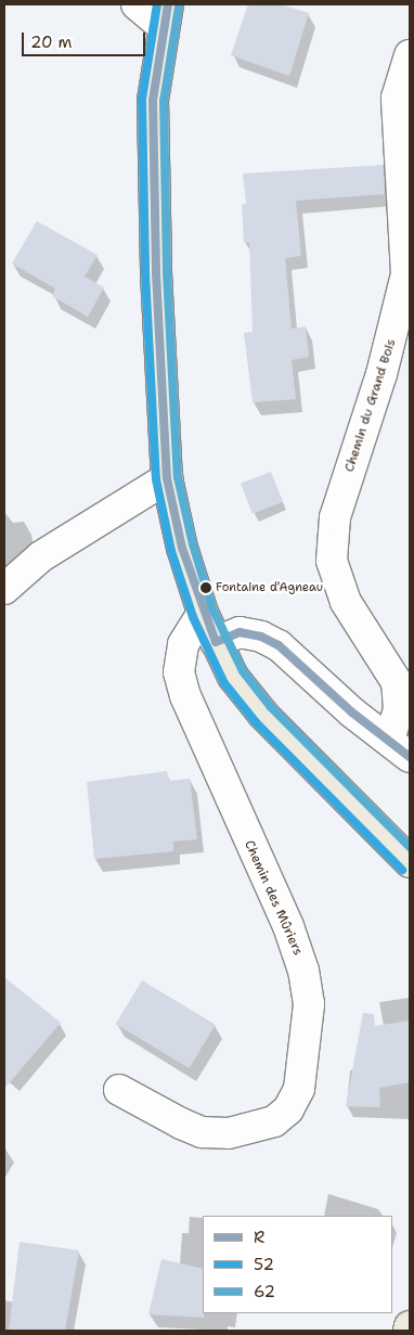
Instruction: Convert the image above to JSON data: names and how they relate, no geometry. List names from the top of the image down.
{
  "streets": {
    "street": ["Chemin du Grand Bois", "Chemin des Mûriers"]
  },
  "places": ["Fontaine d'Agneau"],
  "lines": ["transit line R", "transit line 52", "transit line 62"],
  "legend": ["R", "52", "62"],
  "scale_bar": "20 m"
}
